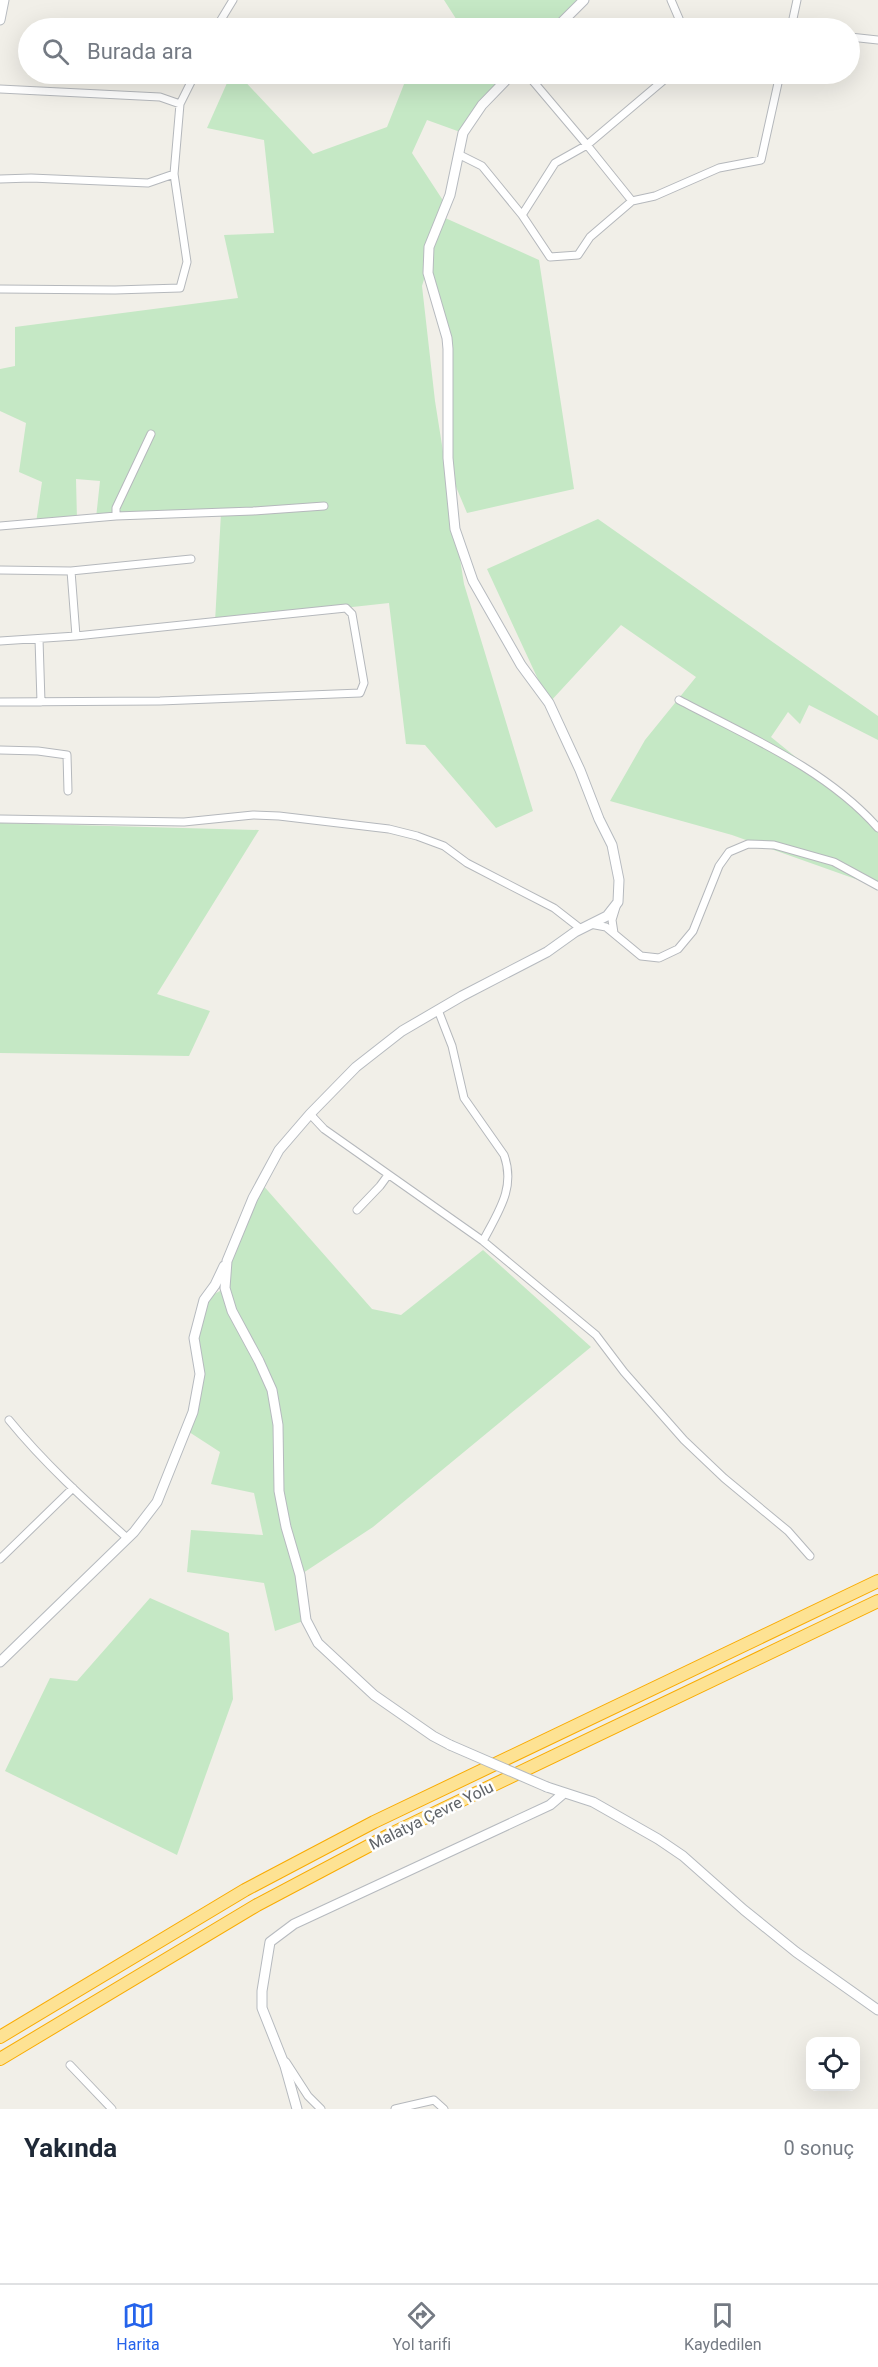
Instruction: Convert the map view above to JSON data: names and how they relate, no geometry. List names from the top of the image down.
{
  "streets": {
    "highway": ["Malatya Çevre Yolu"]
  },
  "page": {
    "search": "Burada ara",
    "heading": ["Yakında", "0 sonuç"],
    "nav": ["Harita", "Yol tarifi", "Kaydedilen"]
  }
}
